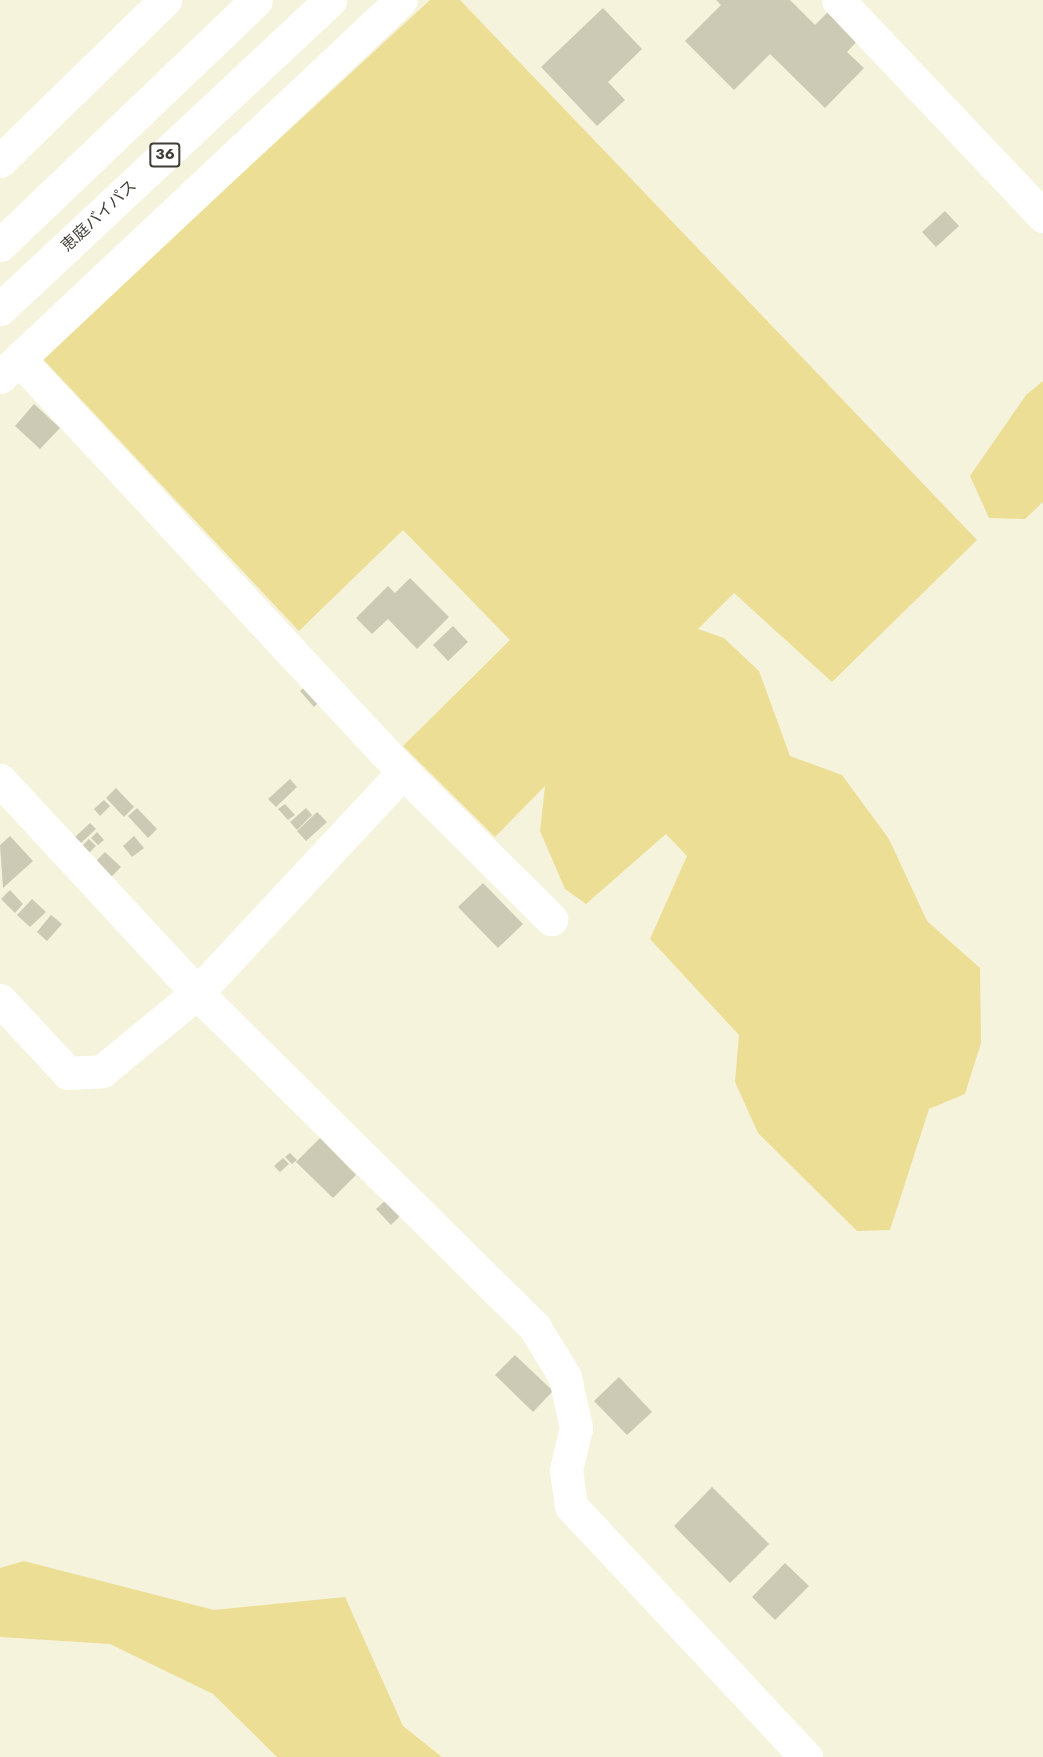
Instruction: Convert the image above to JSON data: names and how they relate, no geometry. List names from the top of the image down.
{
  "streets": {
    "main road": ["36", "恵庭バイパス"]
  }
}
